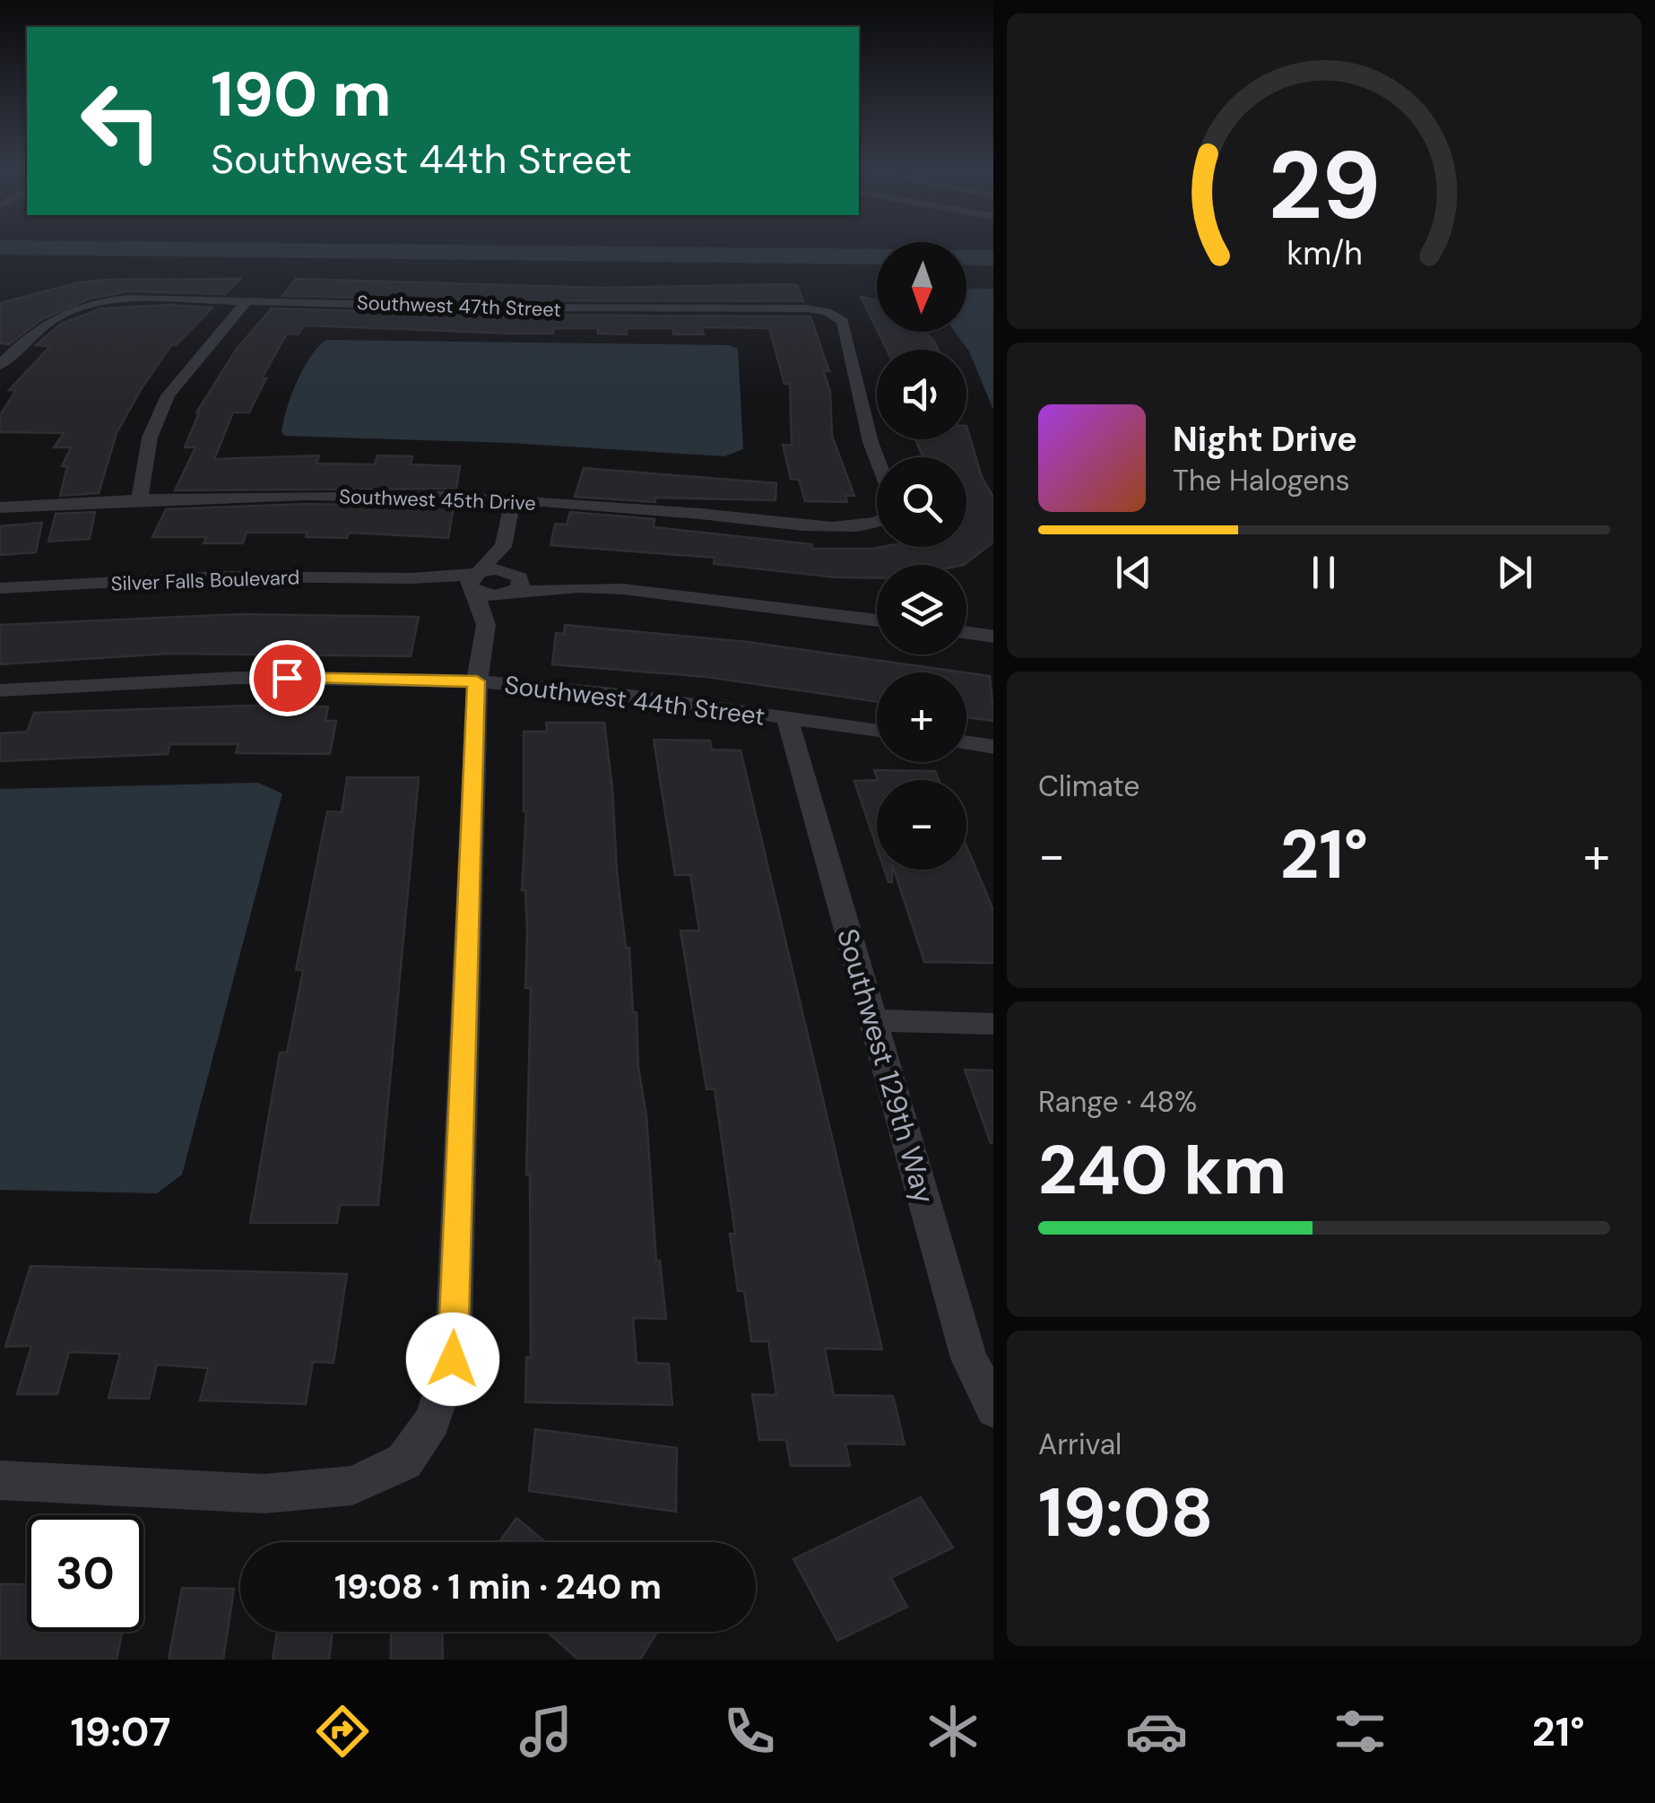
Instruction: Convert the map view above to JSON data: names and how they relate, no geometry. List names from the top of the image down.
{
  "streets": {
    "street": [
      "Southwest 47th Street",
      "Southwest 45th Drive",
      "Silver Falls Boulevard",
      "Southwest 44th Street",
      "Southwest 129th Way"
    ]
  },
  "crossings": [
    ["Southwest 44th Street", "Southwest 129th Way"]
  ],
  "north": "bottom",
  "page": {
    "turn": ["190 m", "Southwest 44th Street"],
    "map_buttons": ["+", "−"],
    "song": ["Night Drive", "The Halogens"],
    "tile": [
      "Climate",
      ["Range · 48%", "240 km"],
      ["Arrival", "19:08"]
    ],
    "heat": ["−", "21°", "+"],
    "limit": "30",
    "trip": "19:08 · 1 min · 240 m",
    "tabs": ["19:07", "21°"],
    "gauge": ["29", "km/h"]
  }
}
